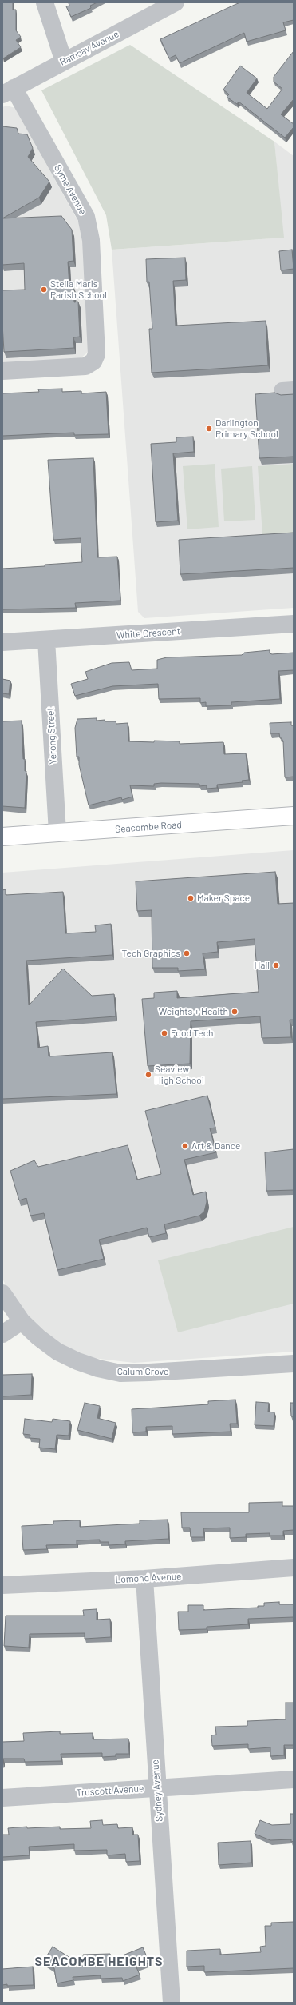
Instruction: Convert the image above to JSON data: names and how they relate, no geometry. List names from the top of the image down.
{
  "streets": {
    "main road": ["Seacombe Road"],
    "street": [
      "Ramsay Avenue",
      "Syme Avenue",
      "White Crescent",
      "Yerong Street",
      "Calum Grove",
      "Lomond Avenue",
      "Truscott Avenue",
      "Sydney Avenue"
    ]
  },
  "crossings": [
    ["Ramsay Avenue", "Syme Avenue"],
    ["White Crescent", "Yerong Street"],
    ["Yerong Street", "Seacombe Road"],
    ["Lomond Avenue", "Sydney Avenue"],
    ["Truscott Avenue", "Sydney Avenue"]
  ],
  "districts": ["SEACOMBE HEIGHTS"],
  "places": [
    "Stella Maris Parish School",
    "Darlington Primary School",
    "Maker Space",
    "Tech Graphics",
    "Hall",
    "Weights + Health",
    "Food Tech",
    "Seaview High School",
    "Art & Dance"
  ]
}
